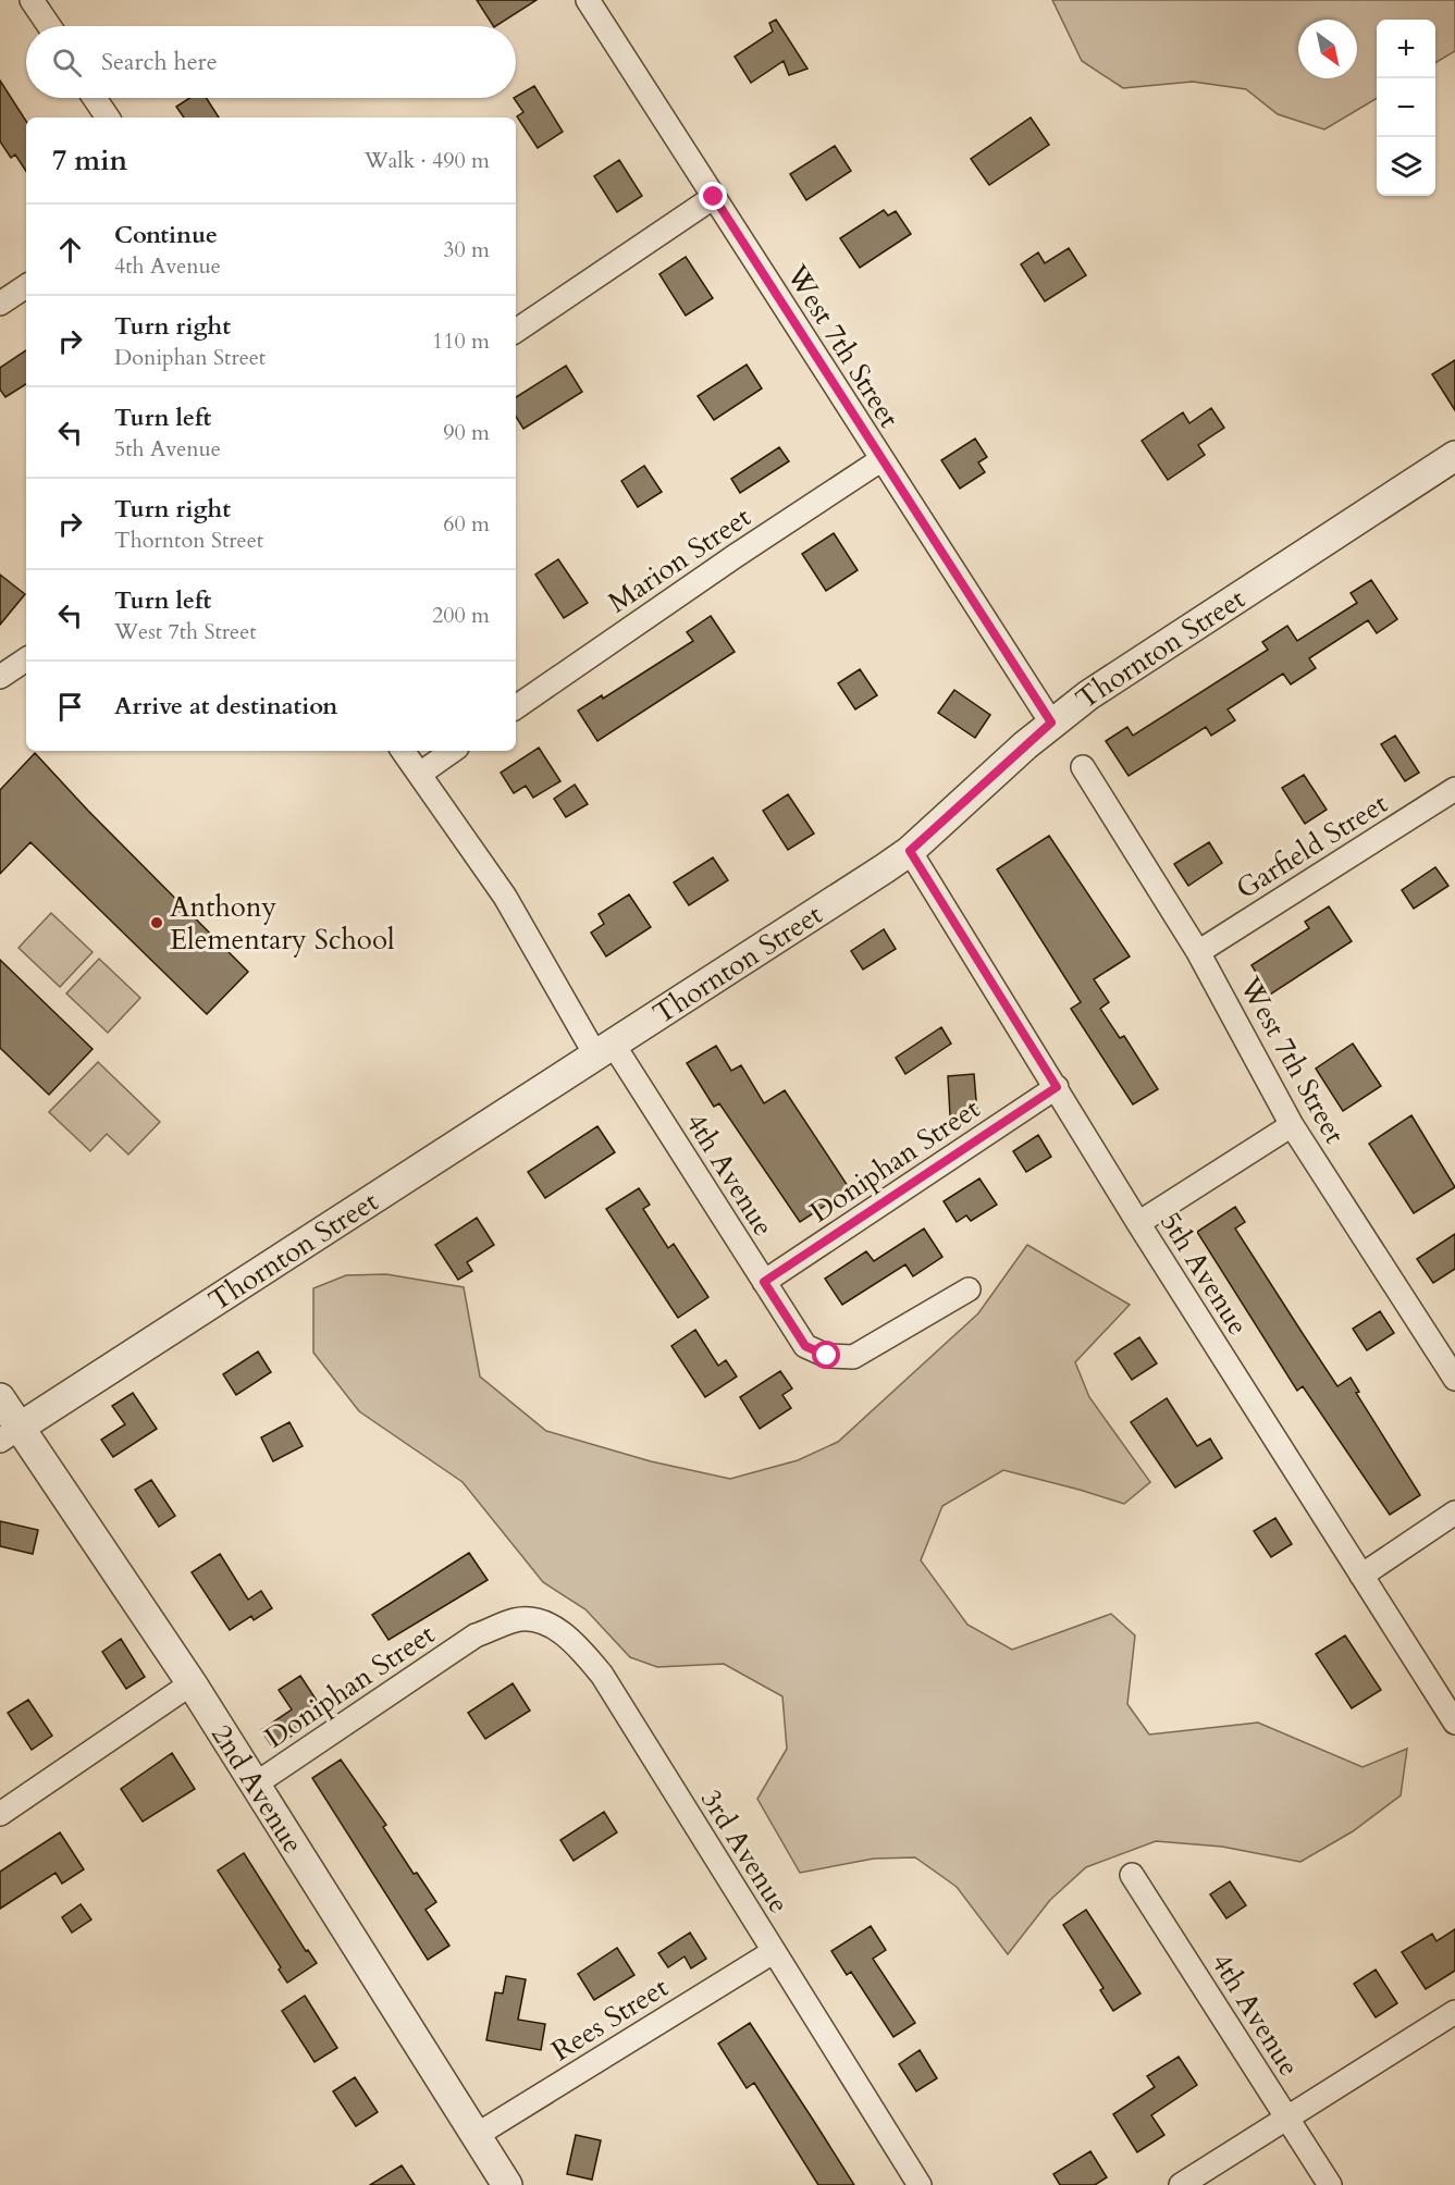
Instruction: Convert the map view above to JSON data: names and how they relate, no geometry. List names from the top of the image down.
{
  "streets": {
    "street": [
      "West 7th Street",
      "Marion Street",
      "Thornton Street",
      "Garfield Street",
      "Doniphan Street",
      "4th Avenue",
      "5th Avenue",
      "2nd Avenue",
      "3rd Avenue",
      "Rees Street"
    ]
  },
  "crossings": [
    ["West 7th Street", "Marion Street"],
    ["West 7th Street", "Thornton Street"],
    ["West 7th Street", "Garfield Street"],
    ["Thornton Street", "4th Avenue"],
    ["Thornton Street", "5th Avenue"],
    ["Thornton Street", "2nd Avenue"],
    ["Doniphan Street", "4th Avenue"],
    ["Doniphan Street", "5th Avenue"],
    ["Doniphan Street", "2nd Avenue"],
    ["Doniphan Street", "3rd Avenue"],
    ["2nd Avenue", "Rees Street"],
    ["3rd Avenue", "Rees Street"]
  ],
  "places": ["Anthony Elementary School"],
  "north": "bottom right",
  "page": {
    "map_buttons": ["+", "−"],
    "search": "Search here",
    "heading": ["7 min", "Walk · 490 m"],
    "list": [
      ["Continue", "4th Avenue", "30 m"],
      ["Turn right", "Doniphan Street", "110 m"],
      ["Turn left", "5th Avenue", "90 m"],
      ["Turn right", "Thornton Street", "60 m"],
      ["Turn left", "West 7th Street", "200 m"],
      "Arrive at destination"
    ]
  }
}
